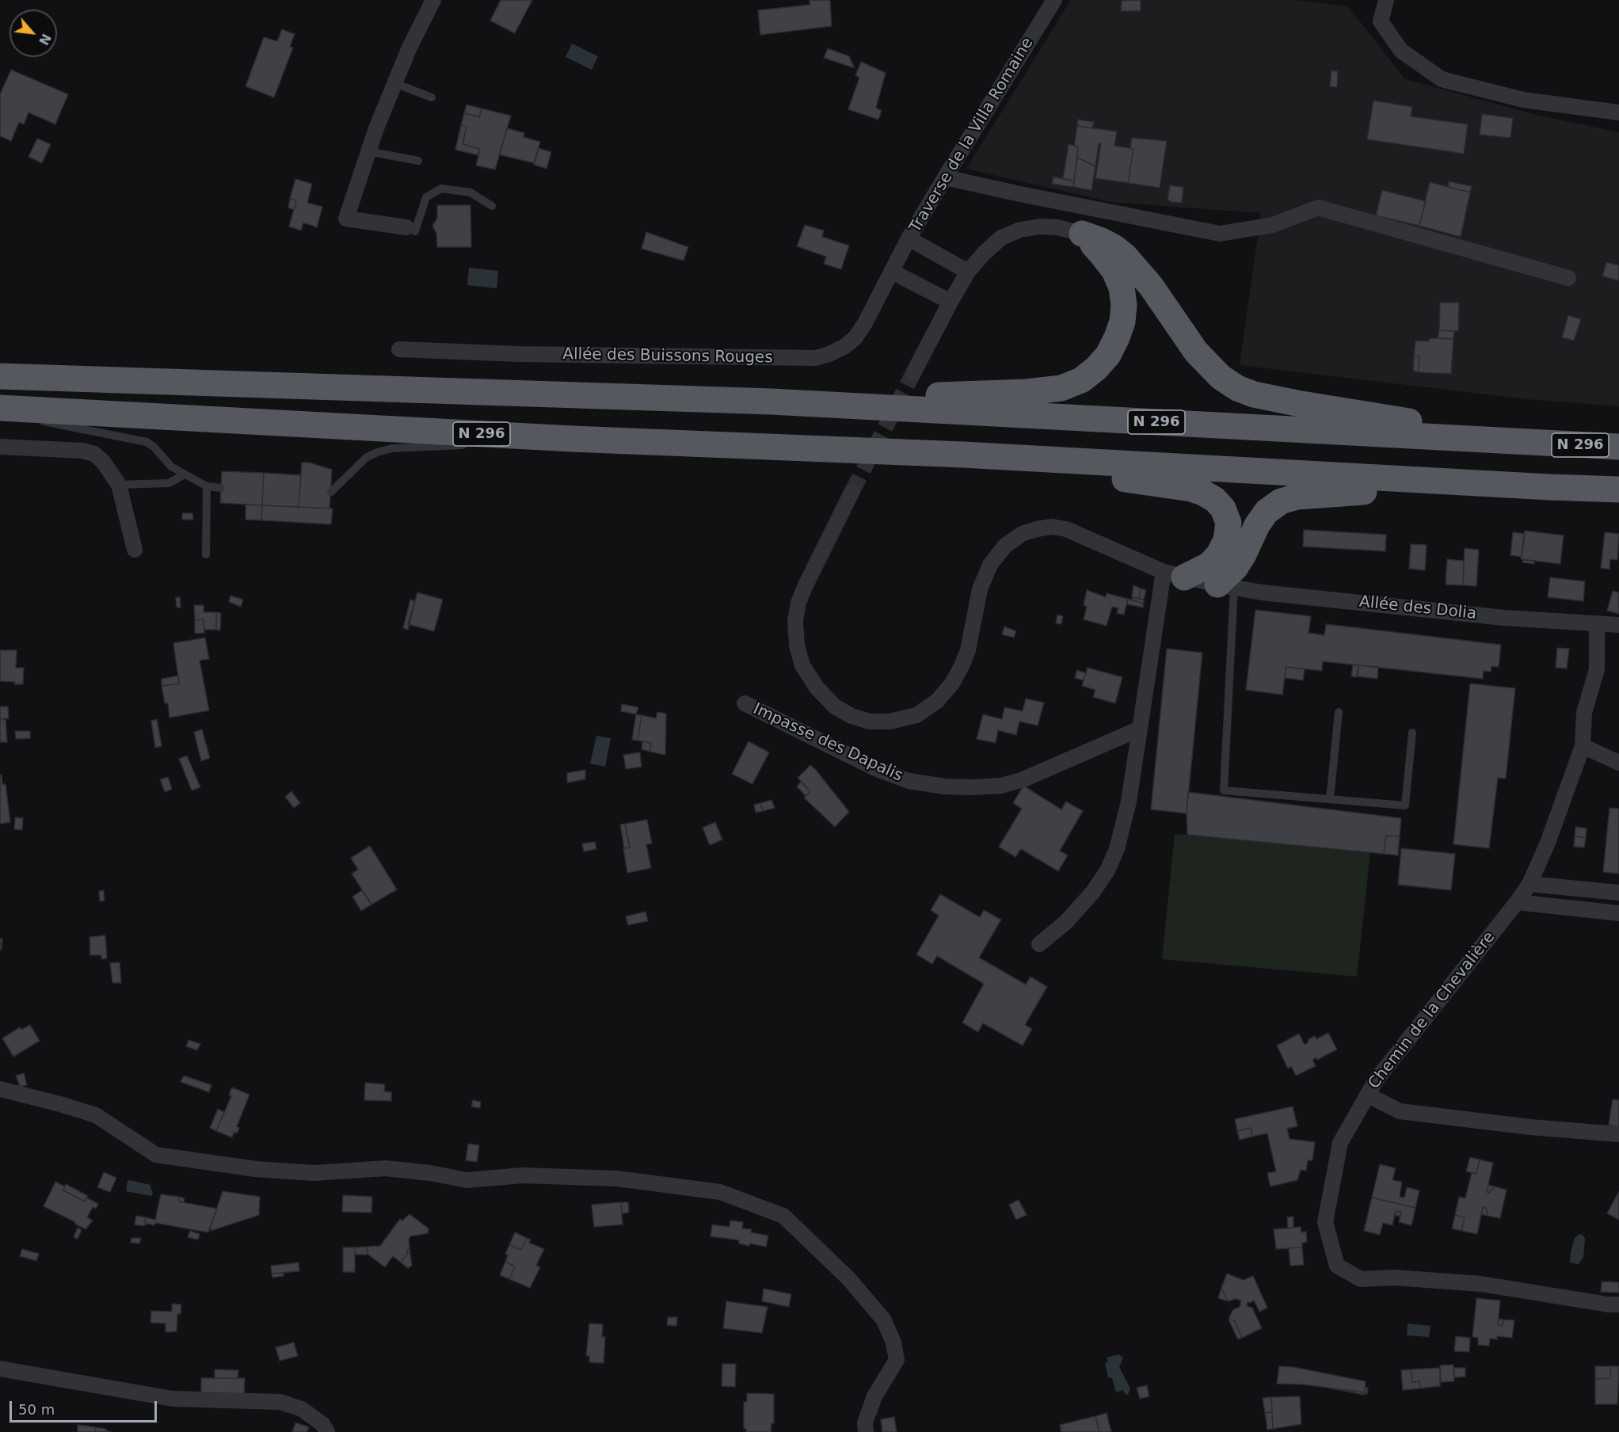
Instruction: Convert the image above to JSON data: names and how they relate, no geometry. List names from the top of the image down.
{
  "streets": {
    "highway": ["N 296"],
    "street": [
      "Traverse de la Villa Romaine",
      "Allée des Buissons Rouges",
      "Allée des Dolia",
      "Impasse des Dapalis",
      "Chemin de la Chevalière"
    ]
  },
  "crossings": [
    ["Traverse de la Villa Romaine", "Allée des Buissons Rouges"],
    ["Allée des Dolia", "Chemin de la Chevalière"]
  ],
  "scale_bar": "50 m",
  "north": "bottom right"
}
